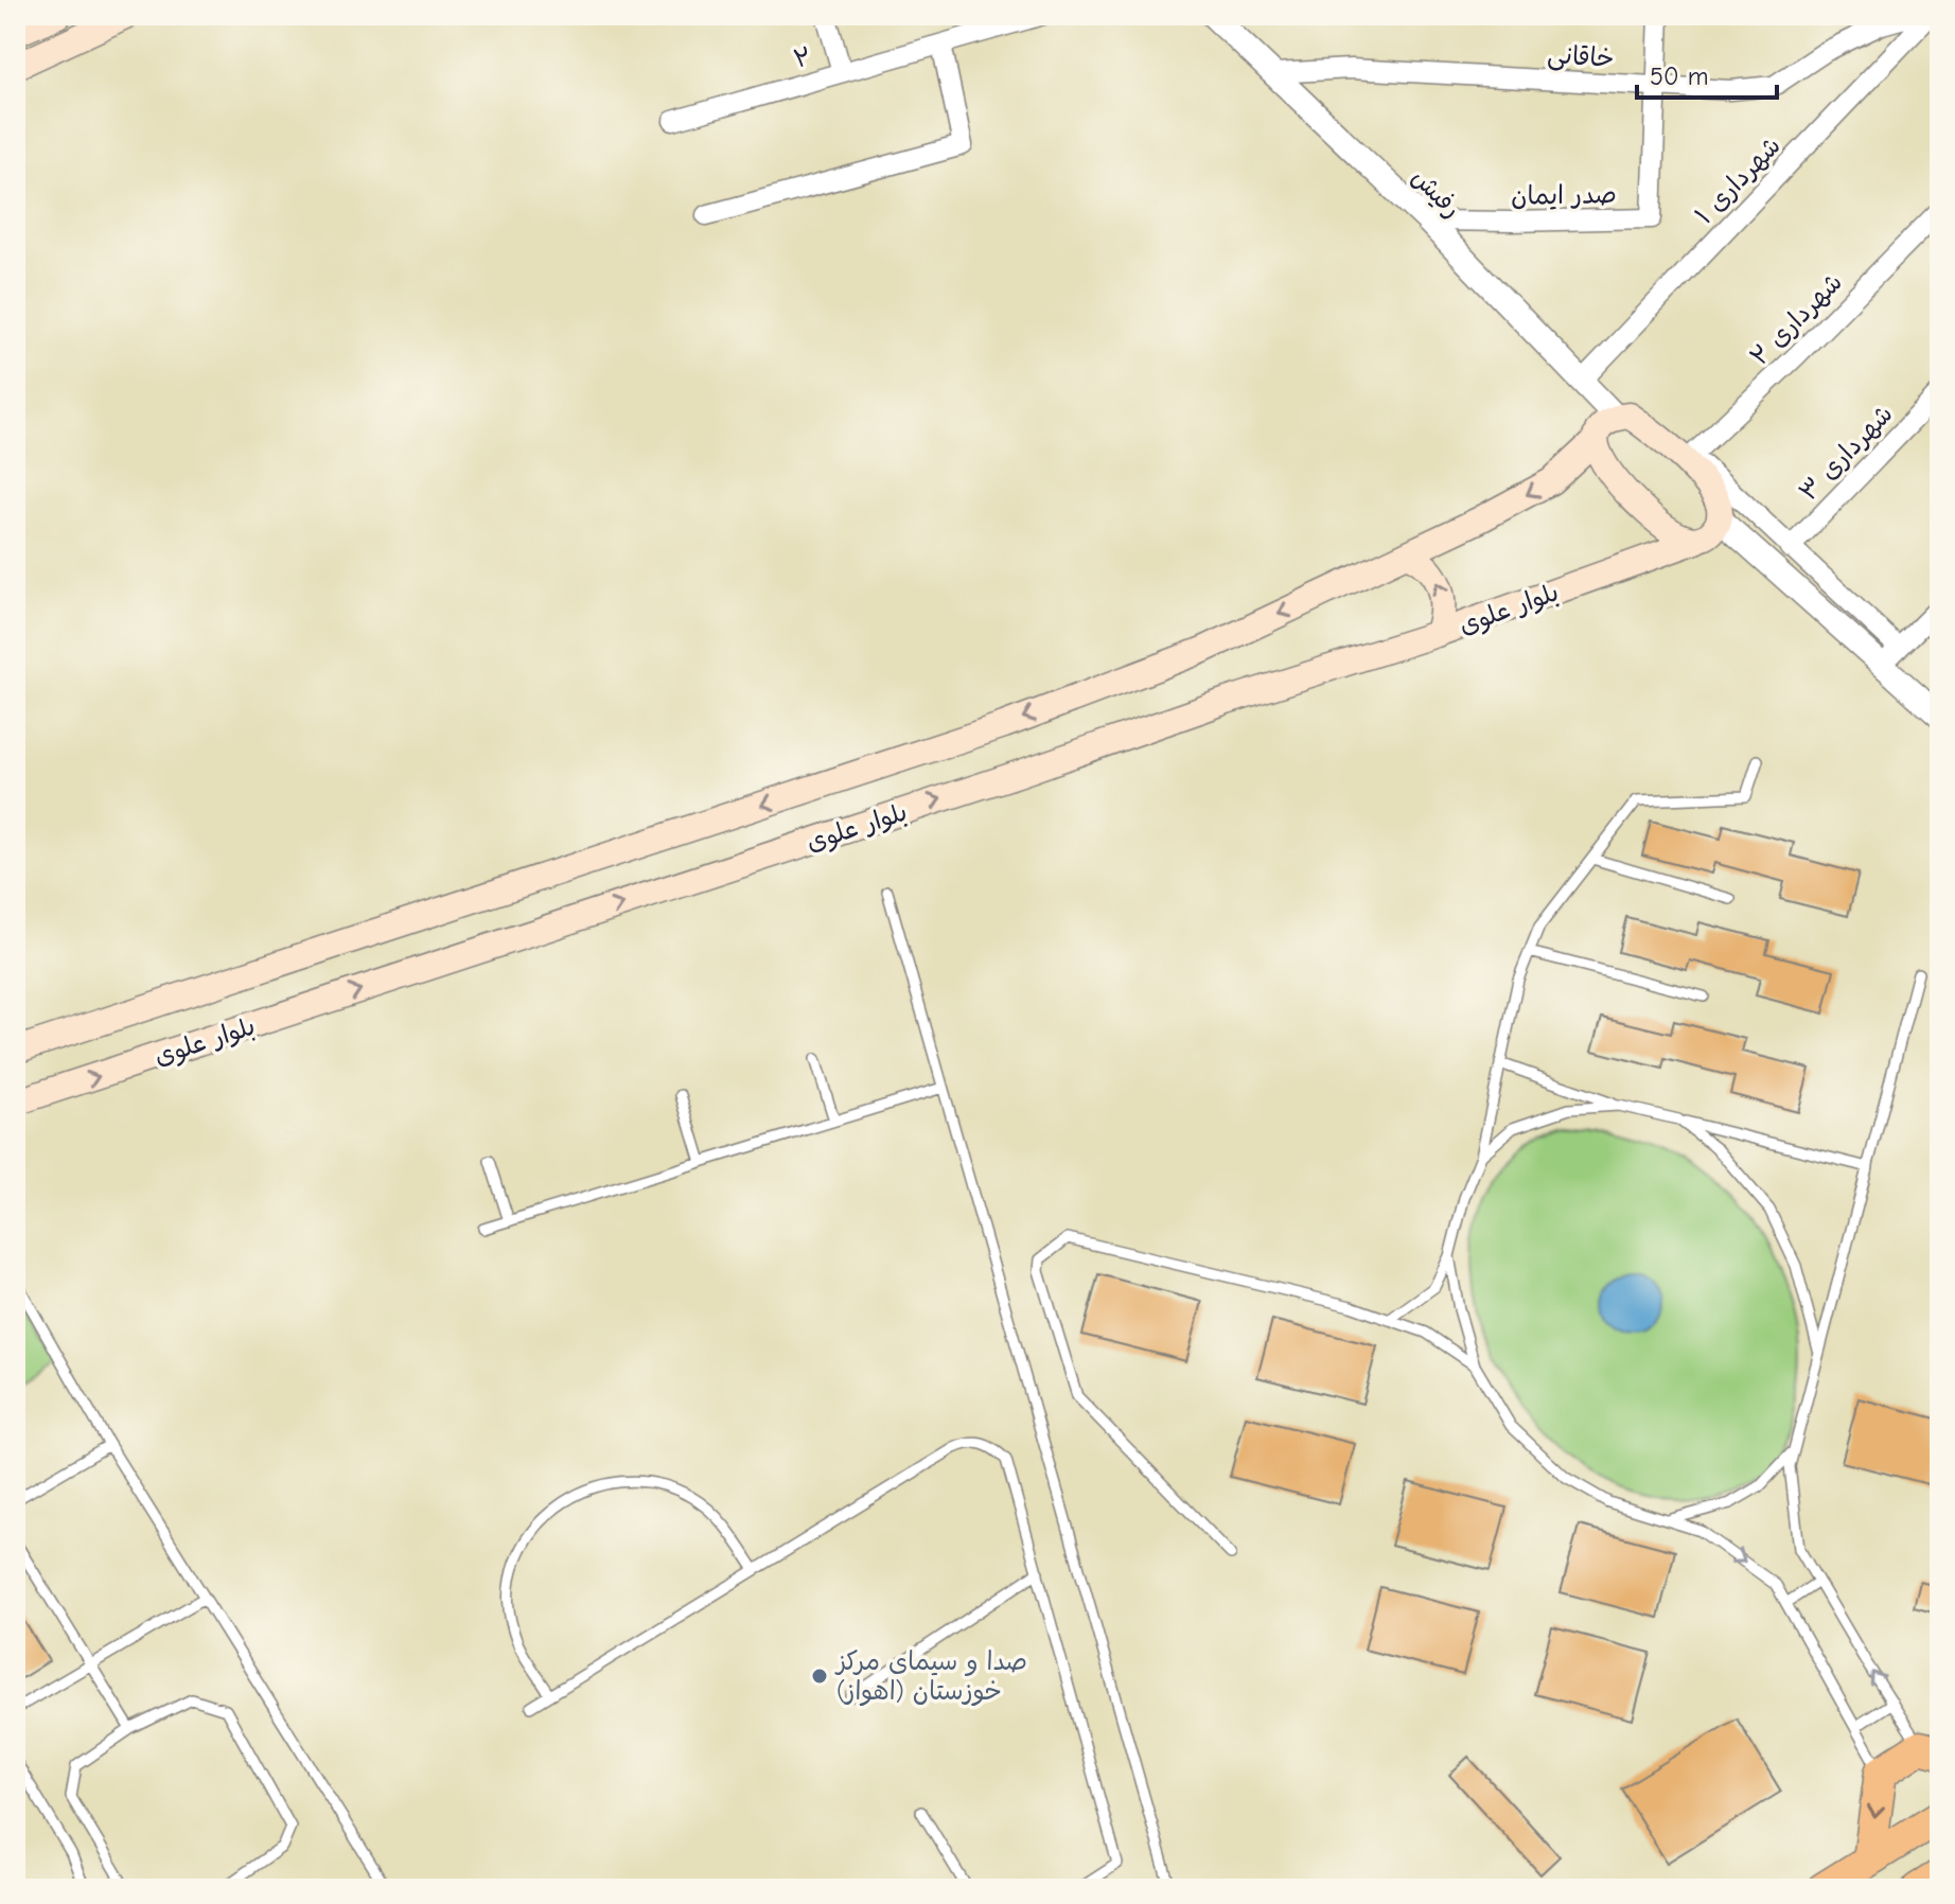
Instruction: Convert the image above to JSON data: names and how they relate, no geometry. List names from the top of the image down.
{
  "streets": {
    "main road": ["بلوار علوی"],
    "street": [
      "خاقانی",
      "۲",
      "شهرداری ۱",
      "رفیش",
      "صدر ایمان",
      "شهرداری ۲",
      "شهرداری ۳"
    ]
  },
  "crossings": [
    ["خاقانی", "رفیش"],
    ["خاقانی", "صدر ایمان"],
    ["شهرداری ۱", "رفیش"],
    ["رفیش", "صدر ایمان"],
    ["رفیش", "بلوار علوی"]
  ],
  "places": ["صدا و سیمای مرکز خوزستان (اهواز)"],
  "scale_bar": "50 m"
}
